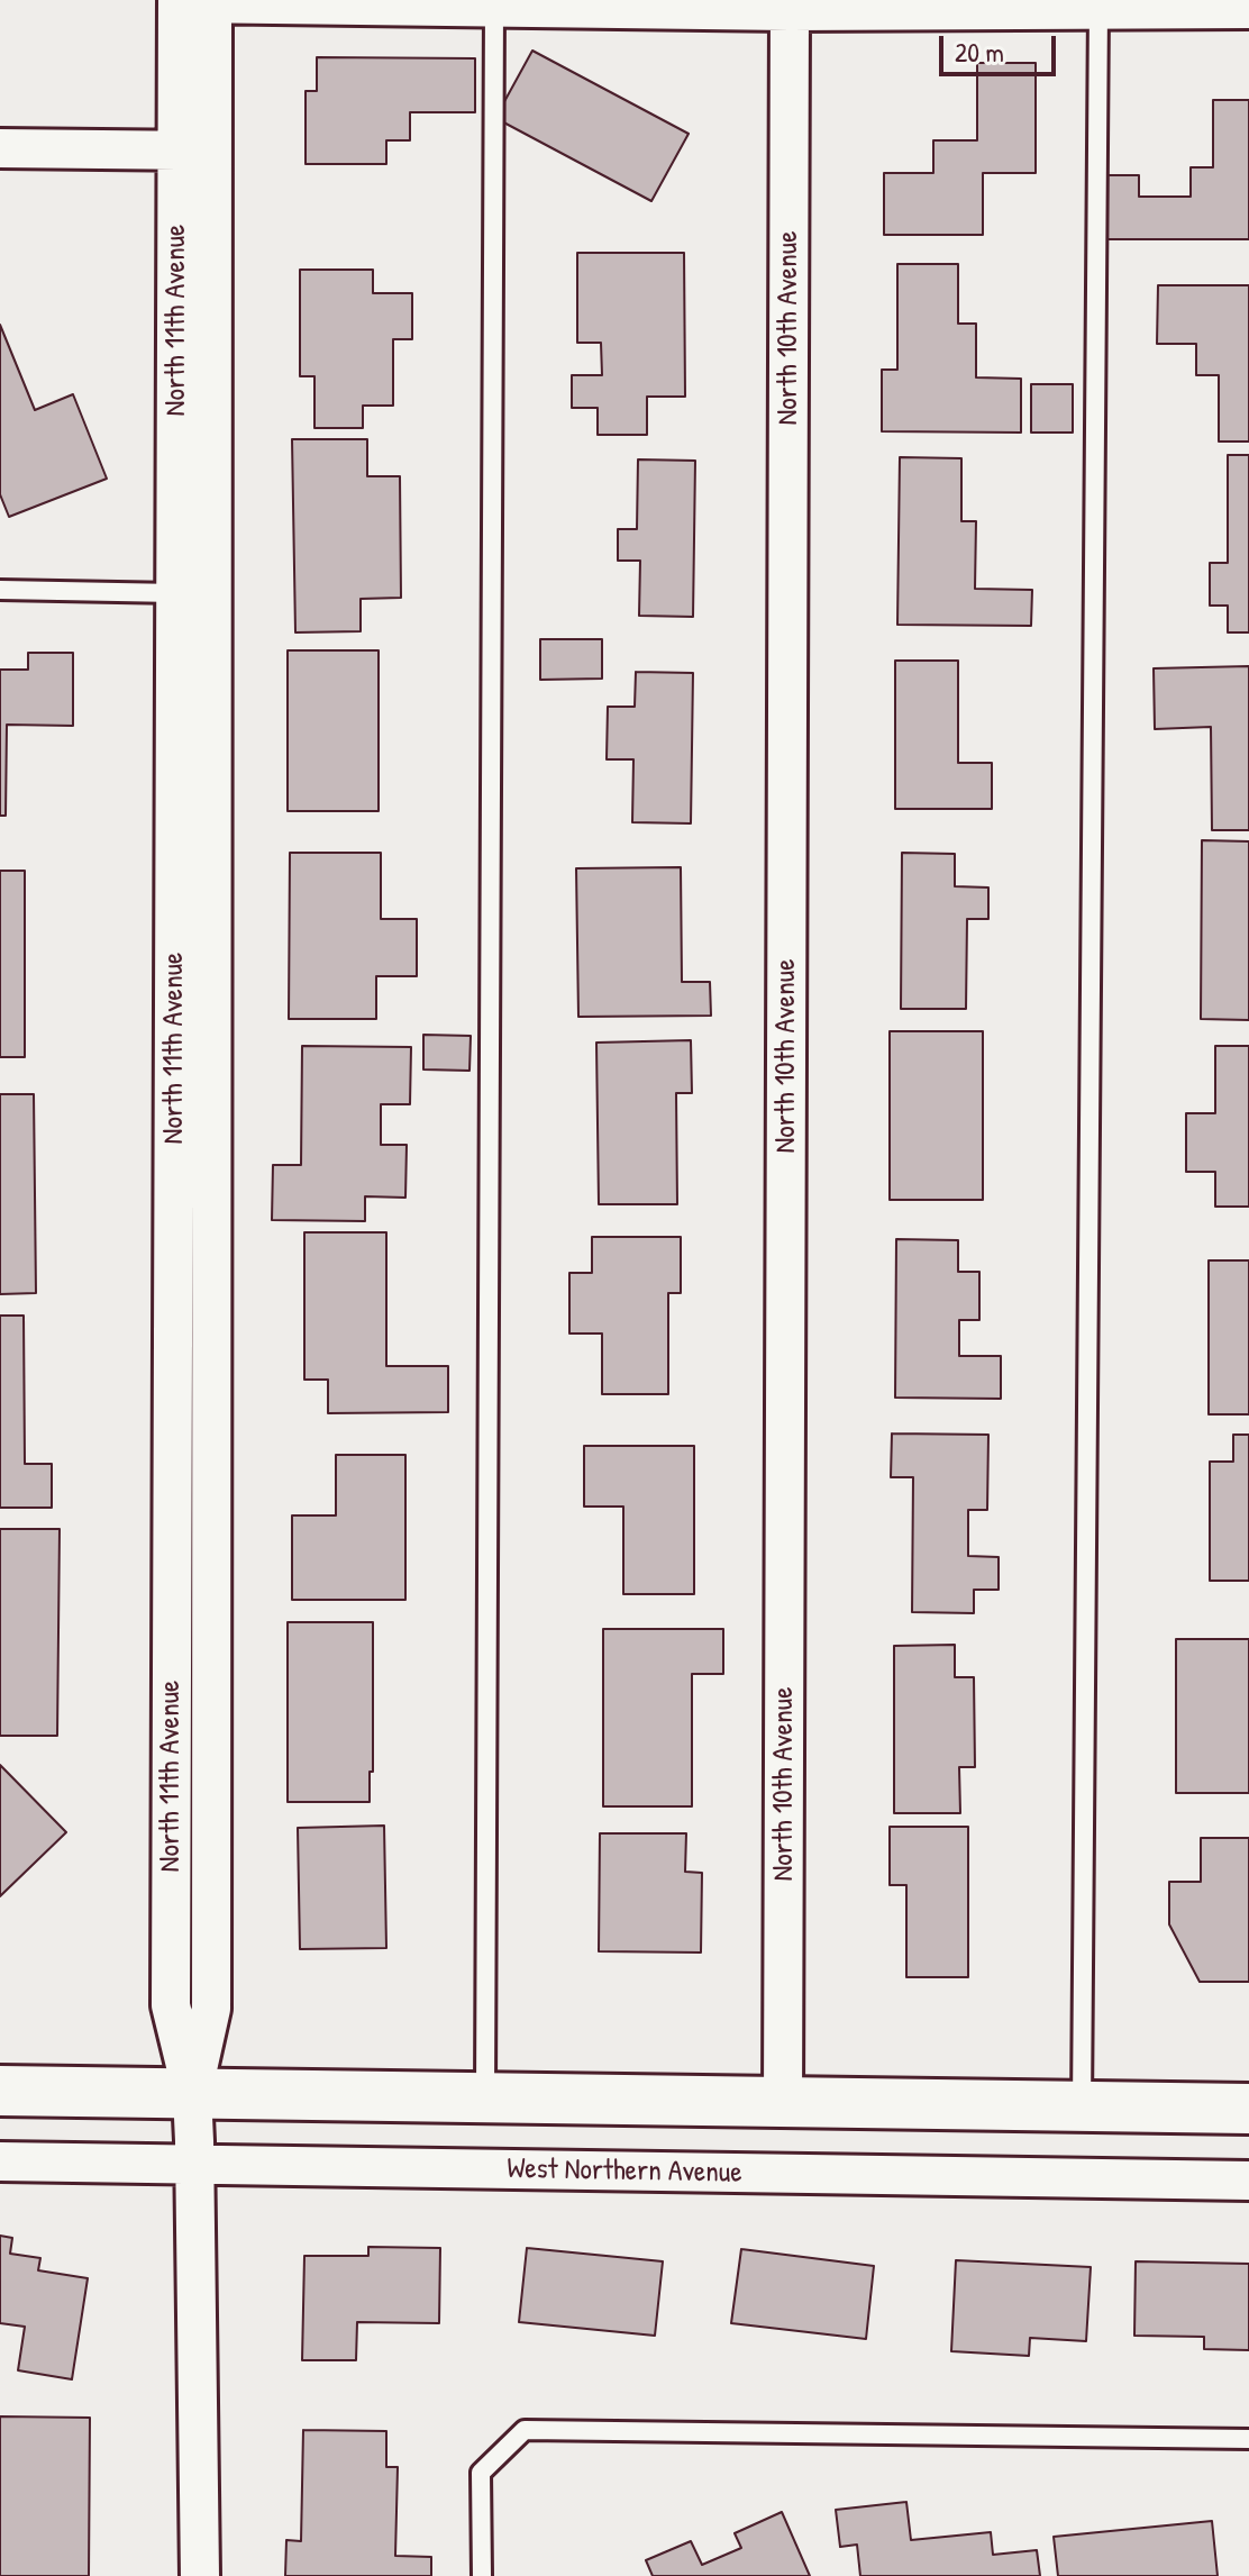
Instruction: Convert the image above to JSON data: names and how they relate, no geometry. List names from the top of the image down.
{
  "streets": {
    "street": ["North 11th Avenue", "North 10th Avenue", "West Northern Avenue"]
  },
  "crossings": [
    ["North 11th Avenue", "West Northern Avenue"]
  ],
  "scale_bar": "20 m"
}
